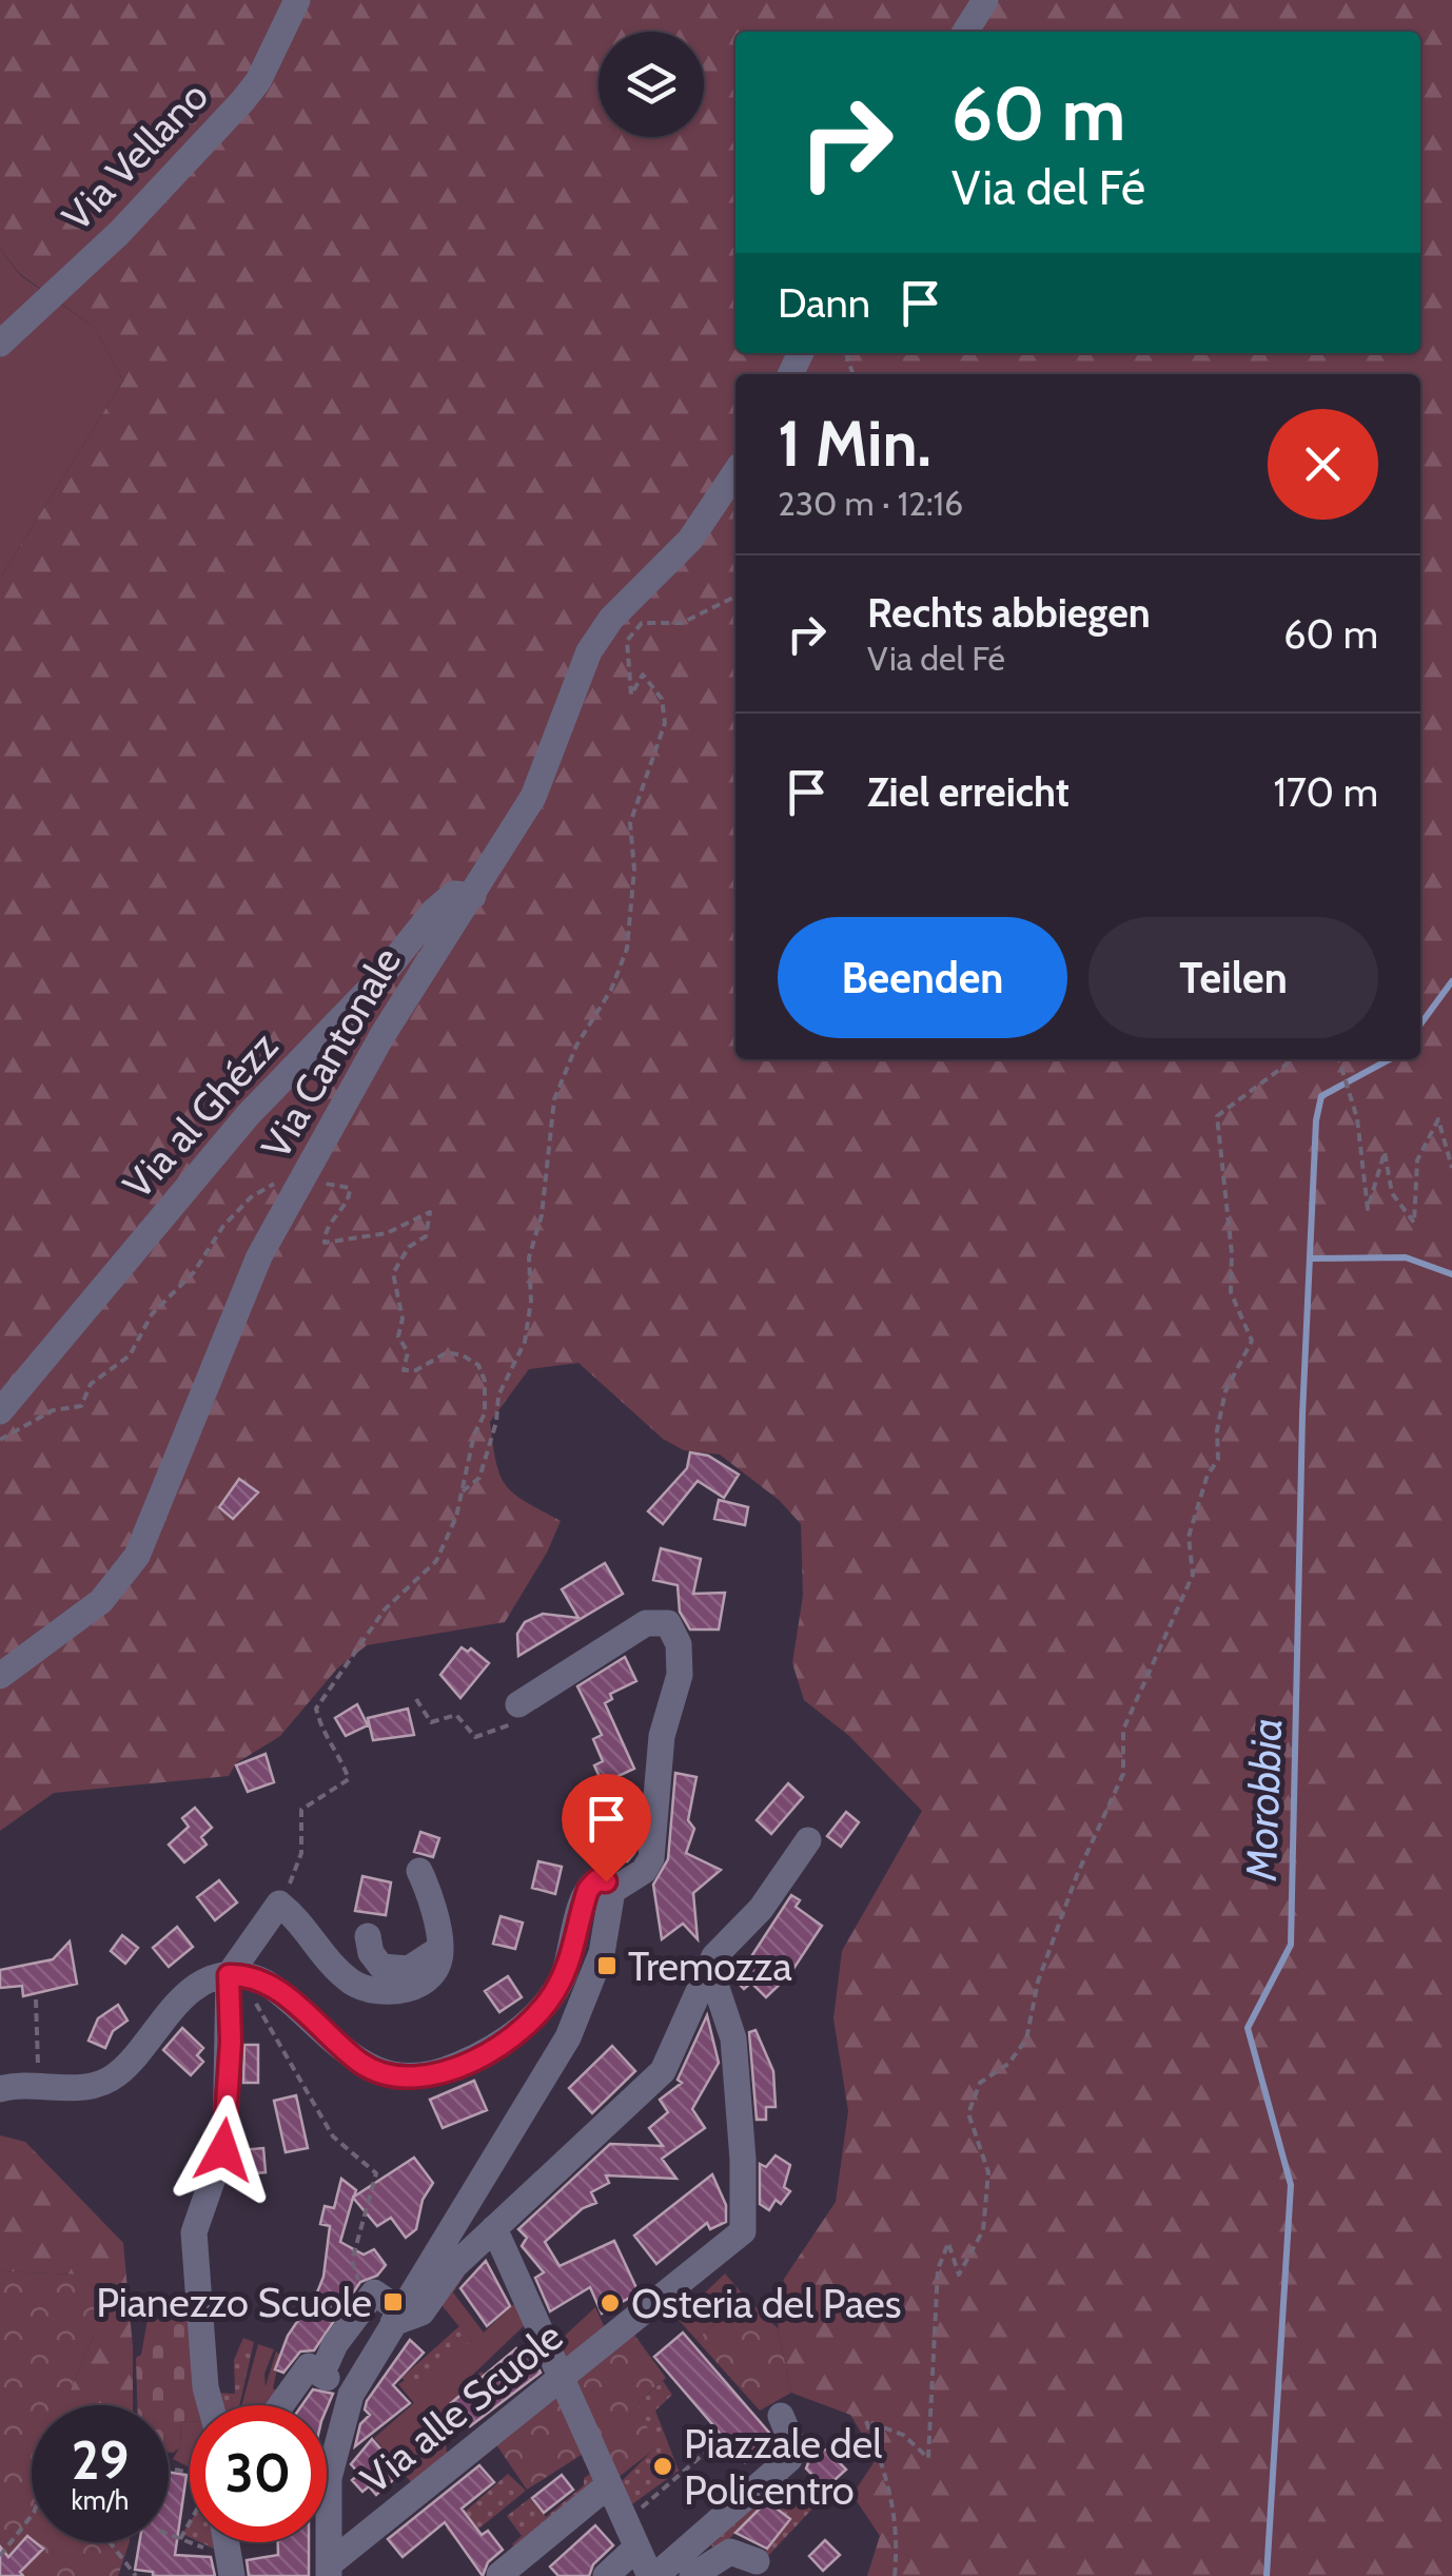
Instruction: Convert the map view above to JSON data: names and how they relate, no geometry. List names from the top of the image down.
{
  "streets": {
    "street": [
      "Via Vellano",
      "Via Cantonale",
      "Via al Ghézz",
      "Via alle Scuole"
    ]
  },
  "crossings": [
    ["Via Cantonale", "Via al Ghézz"]
  ],
  "water": ["Morobbia"],
  "places": {
    "transit": ["Tremozza", "Pianezzo Scuole"],
    "other": ["Osteria del Paes", "Piazzale del Policentro"]
  },
  "page": {
    "turn": ["60 m", "Via del Fé"],
    "then": "Dann",
    "heading": ["1 Min.", "230 m · 12:16"],
    "list": [
      {
        "name": "Rechts abbiegen",
        "note": "Via del Fé",
        "value": "60 m"
      },
      {
        "name": "Ziel erreicht",
        "value": "170 m"
      }
    ],
    "buttons": ["Beenden", "Teilen"],
    "speed": "29 km/h",
    "limit": "30"
  }
}
